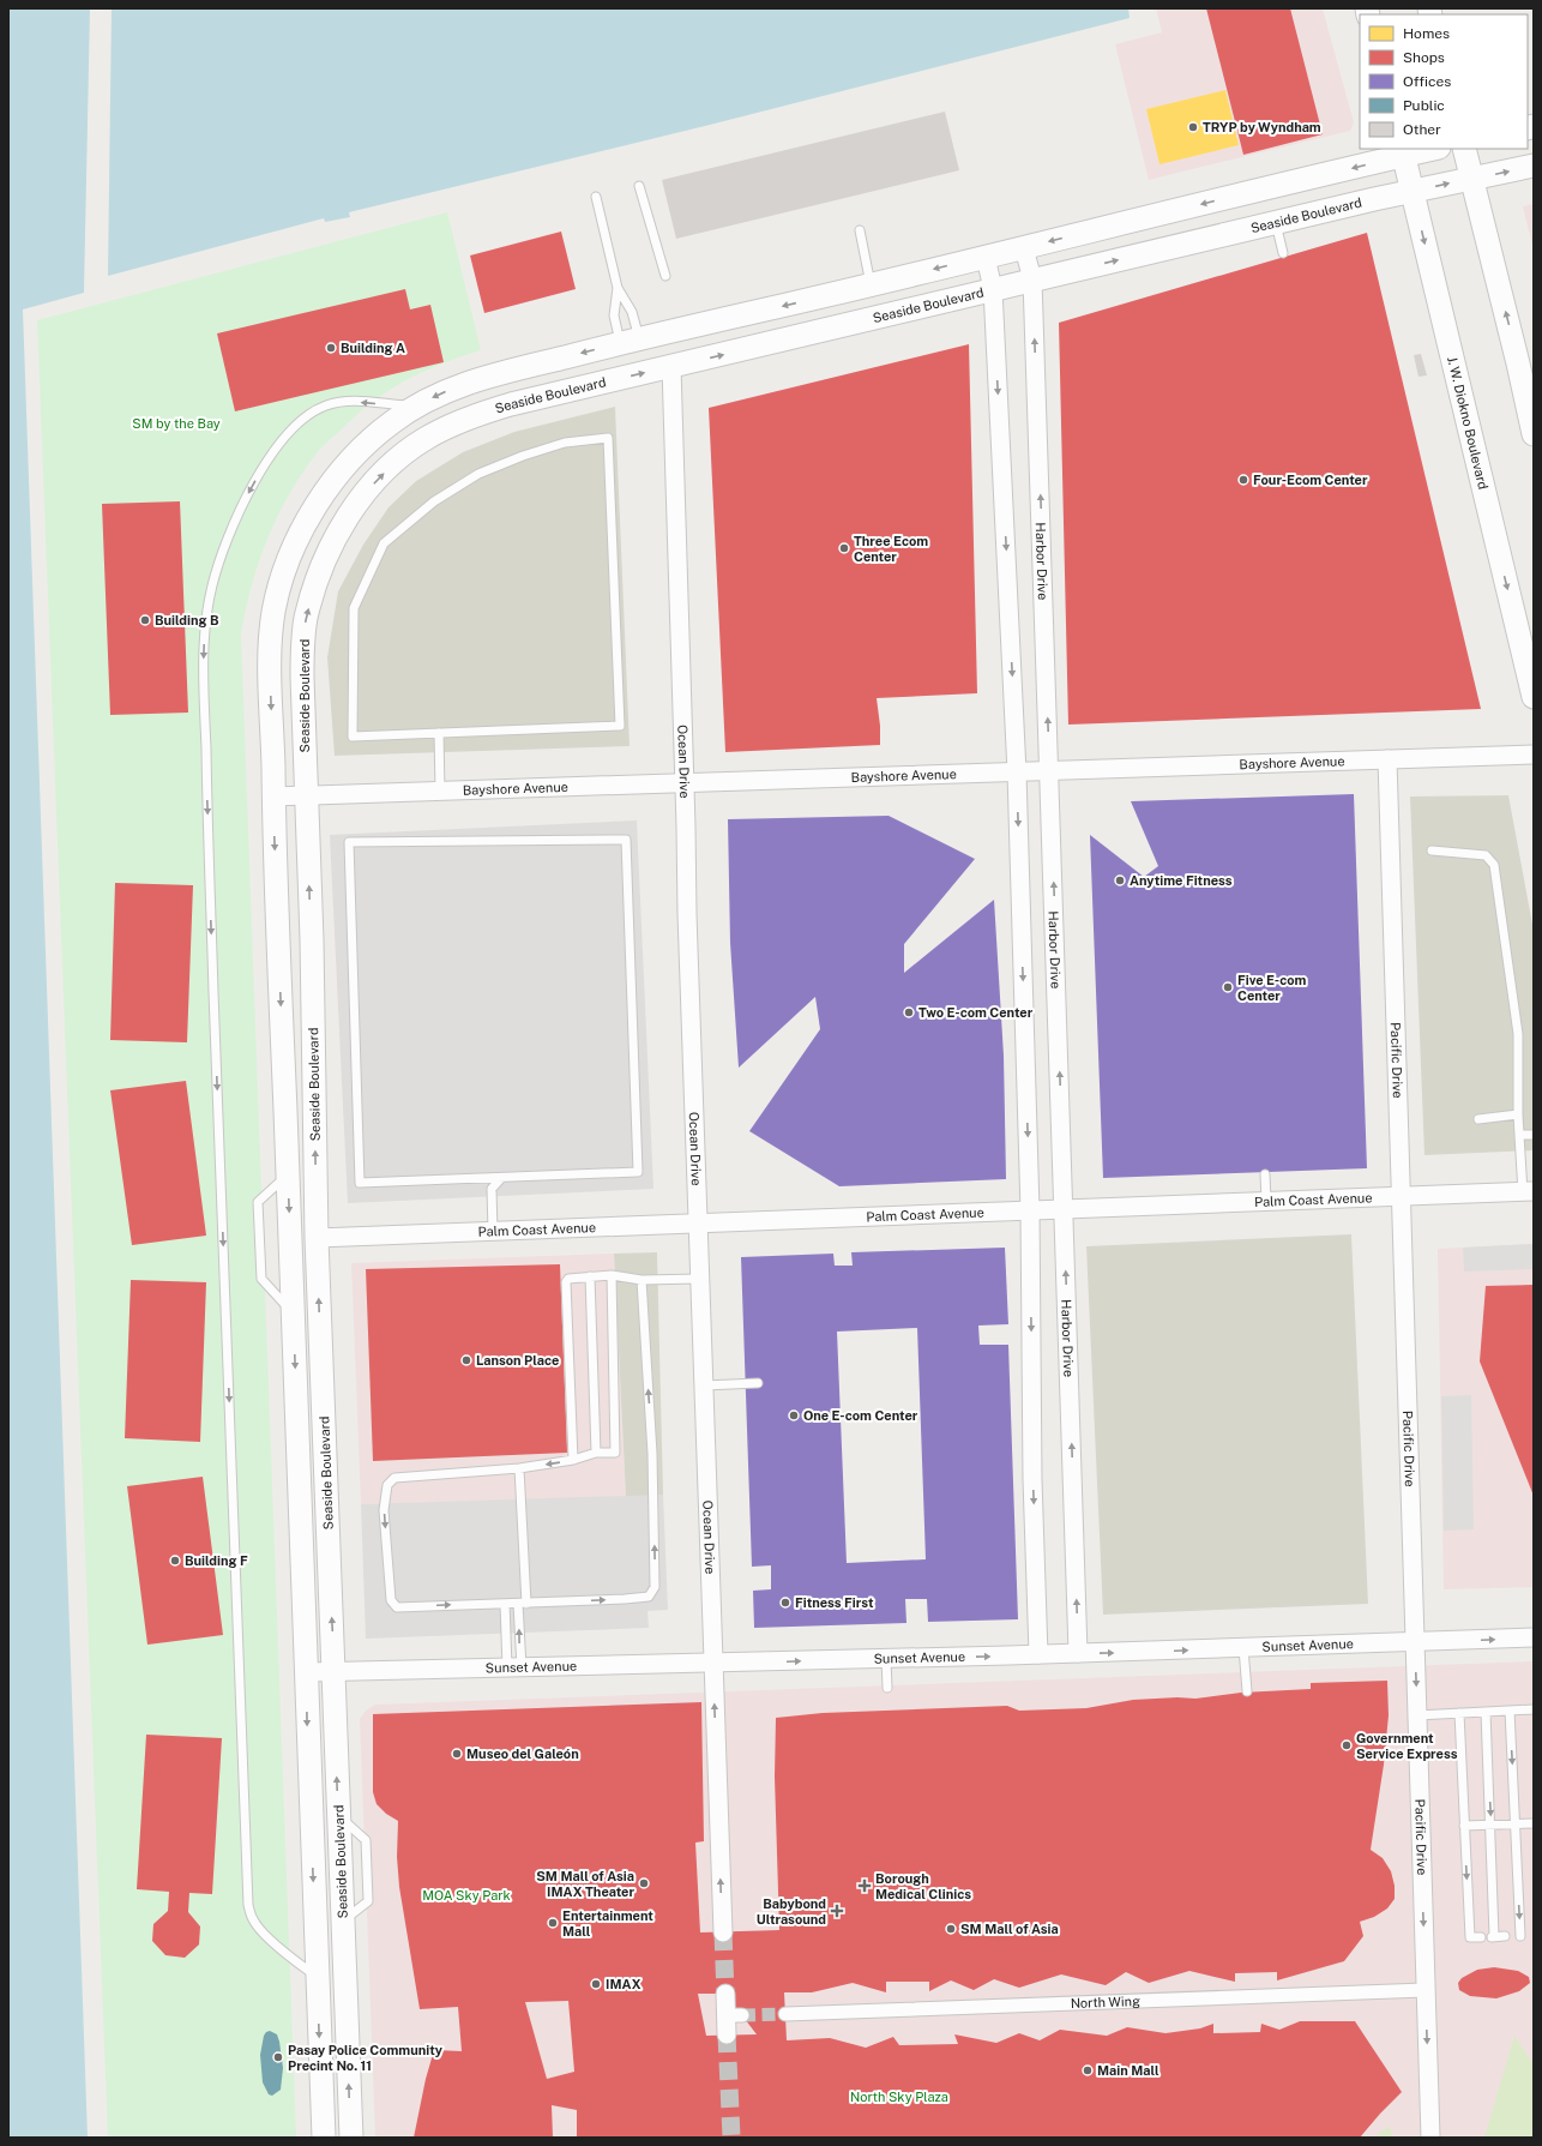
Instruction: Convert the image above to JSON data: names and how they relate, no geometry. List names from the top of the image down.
{
  "streets": {
    "street": [
      "Seaside Boulevard",
      "J. W. Diokno Boulevard",
      "Harbor Drive",
      "Ocean Drive",
      "Bayshore Avenue",
      "Pacific Drive",
      "Palm Coast Avenue",
      "Sunset Avenue",
      "North Wing"
    ]
  },
  "crossings": [
    ["Seaside Boulevard", "J. W. Diokno Boulevard"],
    ["Seaside Boulevard", "Harbor Drive"],
    ["Seaside Boulevard", "Ocean Drive"],
    ["Seaside Boulevard", "Bayshore Avenue"],
    ["Seaside Boulevard", "Palm Coast Avenue"],
    ["Seaside Boulevard", "Sunset Avenue"],
    ["Harbor Drive", "Bayshore Avenue"],
    ["Harbor Drive", "Palm Coast Avenue"],
    ["Harbor Drive", "Sunset Avenue"],
    ["Ocean Drive", "Bayshore Avenue"],
    ["Ocean Drive", "Palm Coast Avenue"],
    ["Ocean Drive", "Sunset Avenue"],
    ["Bayshore Avenue", "Pacific Drive"],
    ["Pacific Drive", "Palm Coast Avenue"],
    ["Pacific Drive", "Sunset Avenue"],
    ["Pacific Drive", "North Wing"]
  ],
  "one_way": ["Pacific Drive", "Sunset Avenue"],
  "parks": ["SM by the Bay", "MOA Sky Park", "North Sky Plaza"],
  "places": {
    "other": [
      "TRYP by Wyndham",
      "Building A",
      "Four-Ecom Center",
      "Three Ecom Center",
      "Building B",
      "Anytime Fitness",
      "Five E-com Center",
      "Two E-com Center",
      "Lanson Place",
      "One E-com Center",
      "Building F",
      "Fitness First",
      "Government Service Express",
      "Museo del Galeón",
      "SM Mall of Asia IMAX Theater",
      "Entertainment Mall",
      "SM Mall of Asia",
      "IMAX",
      "Pasay Police Community Precint No. 11",
      "Main Mall"
    ],
    "health": ["Borough Medical Clinics", "Babybond Ultrasound"]
  },
  "legend": [
    "Homes",
    "Shops",
    "Offices",
    "Public",
    "Other"
  ]
}
